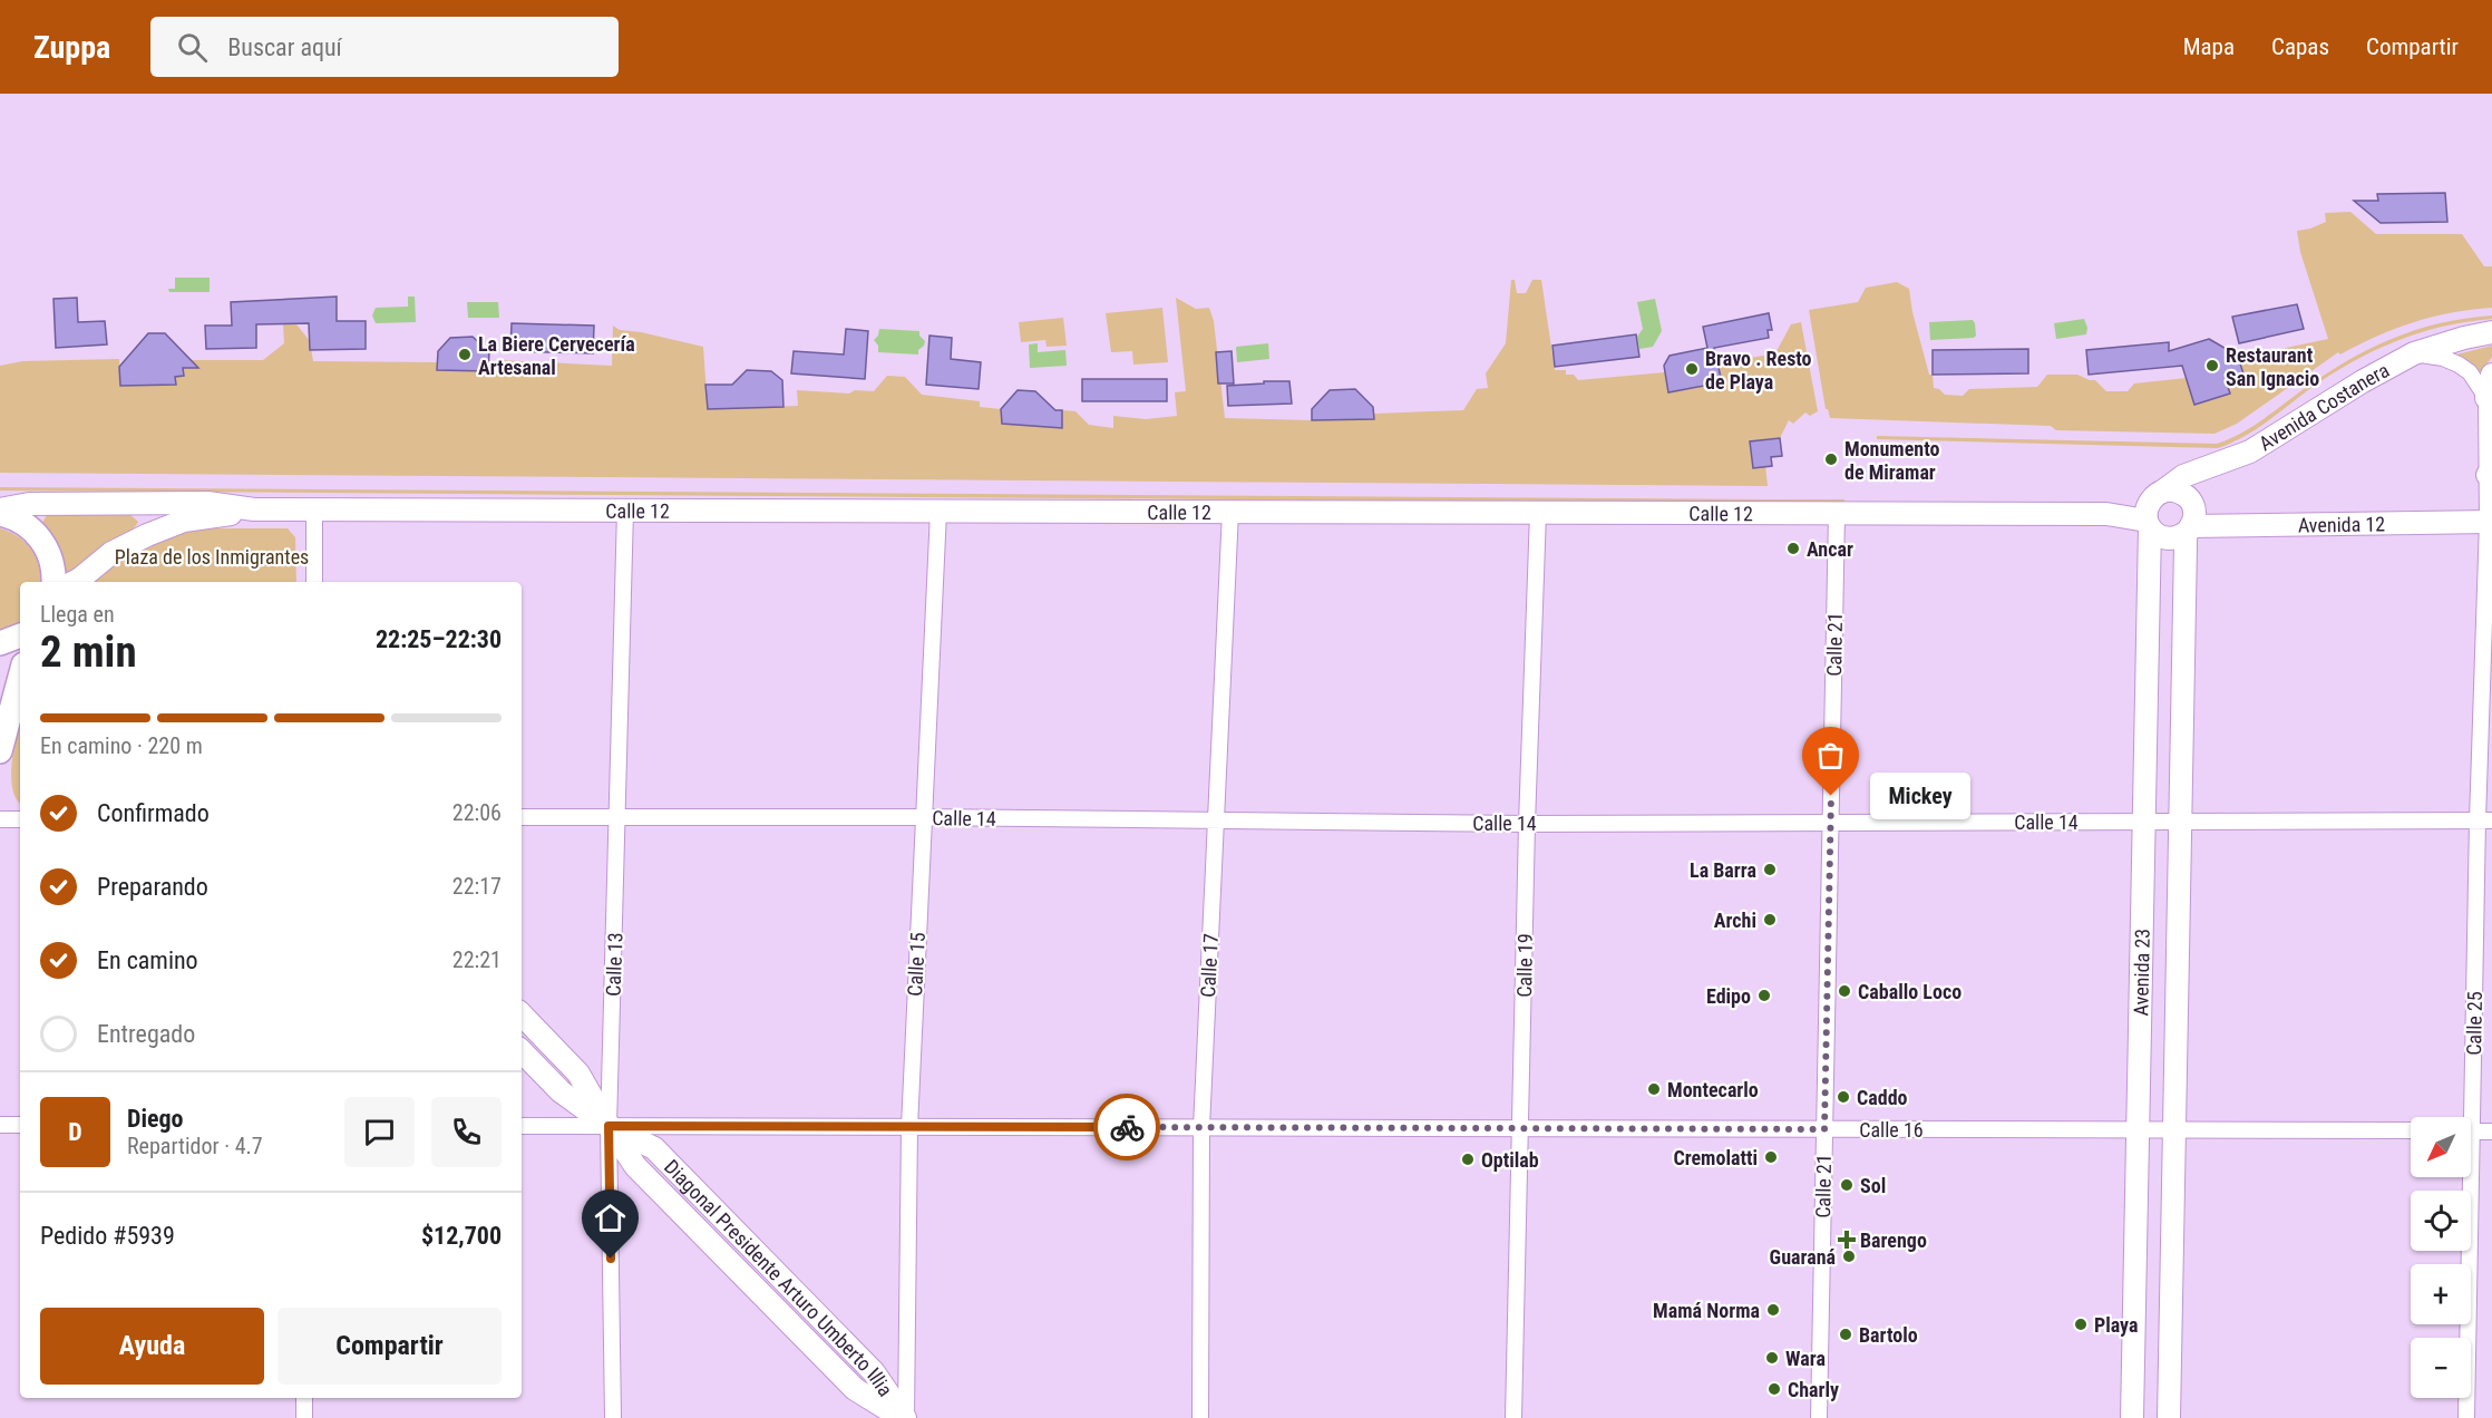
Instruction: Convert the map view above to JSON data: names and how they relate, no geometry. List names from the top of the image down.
{
  "streets": {
    "main road": [
      "Avenida Costanera",
      "Calle 12",
      "Avenida 12",
      "Avenida 23",
      "Diagonal Presidente Arturo Umberto Illia"
    ],
    "street": [
      "Calle 21",
      "Calle 14",
      "Calle 13",
      "Calle 15",
      "Calle 17",
      "Calle 19",
      "Calle 25",
      "Calle 16"
    ]
  },
  "crossings": [
    ["Avenida Costanera", "Calle 12"],
    ["Avenida Costanera", "Avenida 12"],
    ["Avenida Costanera", "Avenida 23"],
    ["Calle 12", "Avenida 12"],
    ["Calle 12", "Calle 21"],
    ["Calle 12", "Calle 13"],
    ["Calle 12", "Calle 15"],
    ["Calle 12", "Calle 17"],
    ["Calle 12", "Calle 19"],
    ["Calle 12", "Avenida 23"],
    ["Avenida 12", "Avenida 23"],
    ["Avenida 12", "Calle 25"],
    ["Calle 21", "Calle 14"],
    ["Calle 21", "Calle 16"],
    ["Calle 14", "Calle 13"],
    ["Calle 14", "Calle 15"],
    ["Calle 14", "Calle 17"],
    ["Calle 14", "Calle 19"],
    ["Calle 14", "Avenida 23"],
    ["Calle 14", "Calle 25"],
    ["Calle 13", "Calle 16"],
    ["Calle 13", "Diagonal Presidente Arturo Umberto Illia"],
    ["Calle 15", "Calle 16"],
    ["Calle 15", "Diagonal Presidente Arturo Umberto Illia"],
    ["Calle 17", "Calle 16"],
    ["Calle 19", "Calle 16"],
    ["Avenida 23", "Calle 16"],
    ["Calle 16", "Diagonal Presidente Arturo Umberto Illia"]
  ],
  "parks": ["Plaza de los Inmigrantes"],
  "places": {
    "other": [
      "La Biere Cervecería Artesanal",
      "Restaurant San Ignacio",
      "Bravo . Resto de Playa",
      "Monumento de Miramar",
      "Ancar",
      "Mickey",
      "La Barra",
      "Archi",
      "Caballo Loco",
      "Edipo",
      "Montecarlo",
      "Caddo",
      "Cremolatti",
      "Optilab",
      "Sol",
      "Guaraná",
      "Mamá Norma",
      "Playa",
      "Bartolo",
      "Wara",
      "Charly"
    ],
    "health": ["Barengo"]
  },
  "north": "bottom left",
  "page": {
    "header": "Zuppa",
    "search": "Buscar aquí",
    "nav": ["Mapa", "Capas", "Compartir"],
    "heading": ["2 min", "Llega en", "22:25–22:30"],
    "panel": [
      "Diego",
      "Repartidor · 4.7",
      "Pedido #5939",
      "$12,700"
    ],
    "bar": "En camino · 220 m",
    "bubble": "Mickey",
    "list": [
      ["Confirmado", "22:06"],
      ["Preparando", "22:17"],
      ["En camino", "22:21"],
      "Entregado"
    ],
    "round": "D",
    "map_buttons": ["+", "−"],
    "buttons": ["Ayuda", "Compartir"]
  }
}
